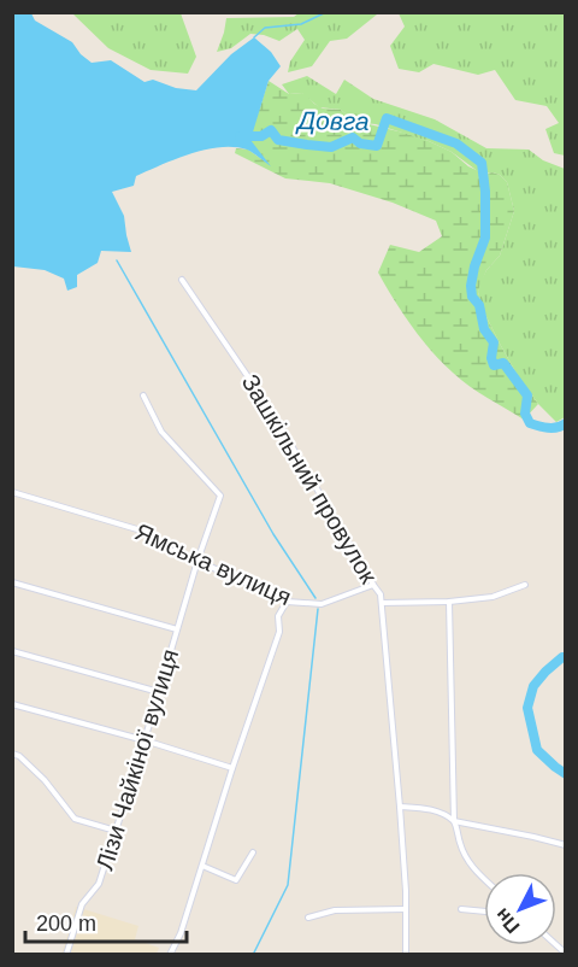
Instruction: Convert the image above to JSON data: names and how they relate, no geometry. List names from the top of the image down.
{
  "streets": {
    "street": ["Зашкільний провулок", "Ямська вулиця", "Лізи Чайкіної вулиця"]
  },
  "crossings": [
    ["Зашкільний провулок", "Ямська вулиця"],
    ["Ямська вулиця", "Лізи Чайкіної вулиця"]
  ],
  "water": ["Довга"],
  "scale_bar": "200 m",
  "north": "bottom left"
}
